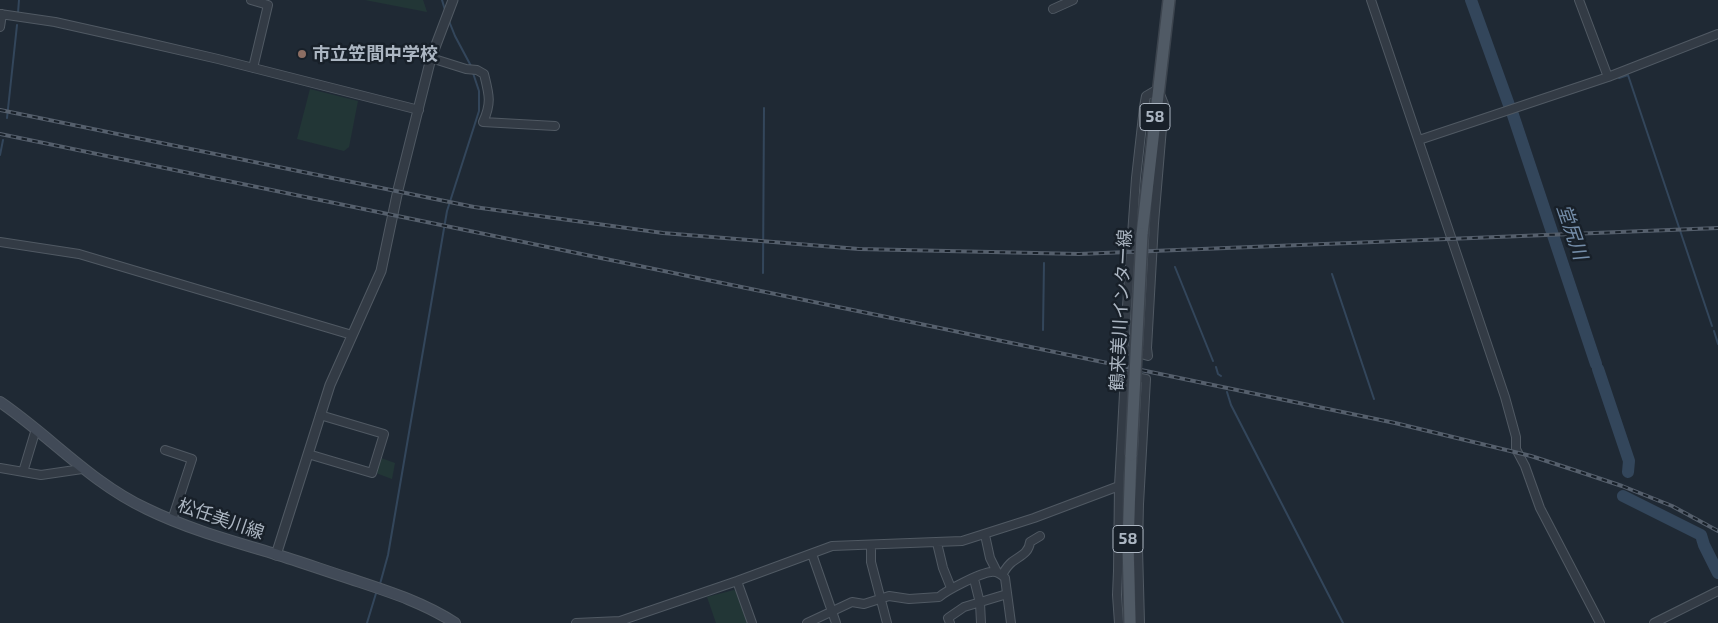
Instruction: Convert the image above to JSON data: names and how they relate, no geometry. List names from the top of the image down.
{
  "streets": {
    "main road": ["58", "鶴来美川インター線", "松任美川線"]
  },
  "water": ["堂尻川"],
  "places": ["市立笠間中学校"]
}
